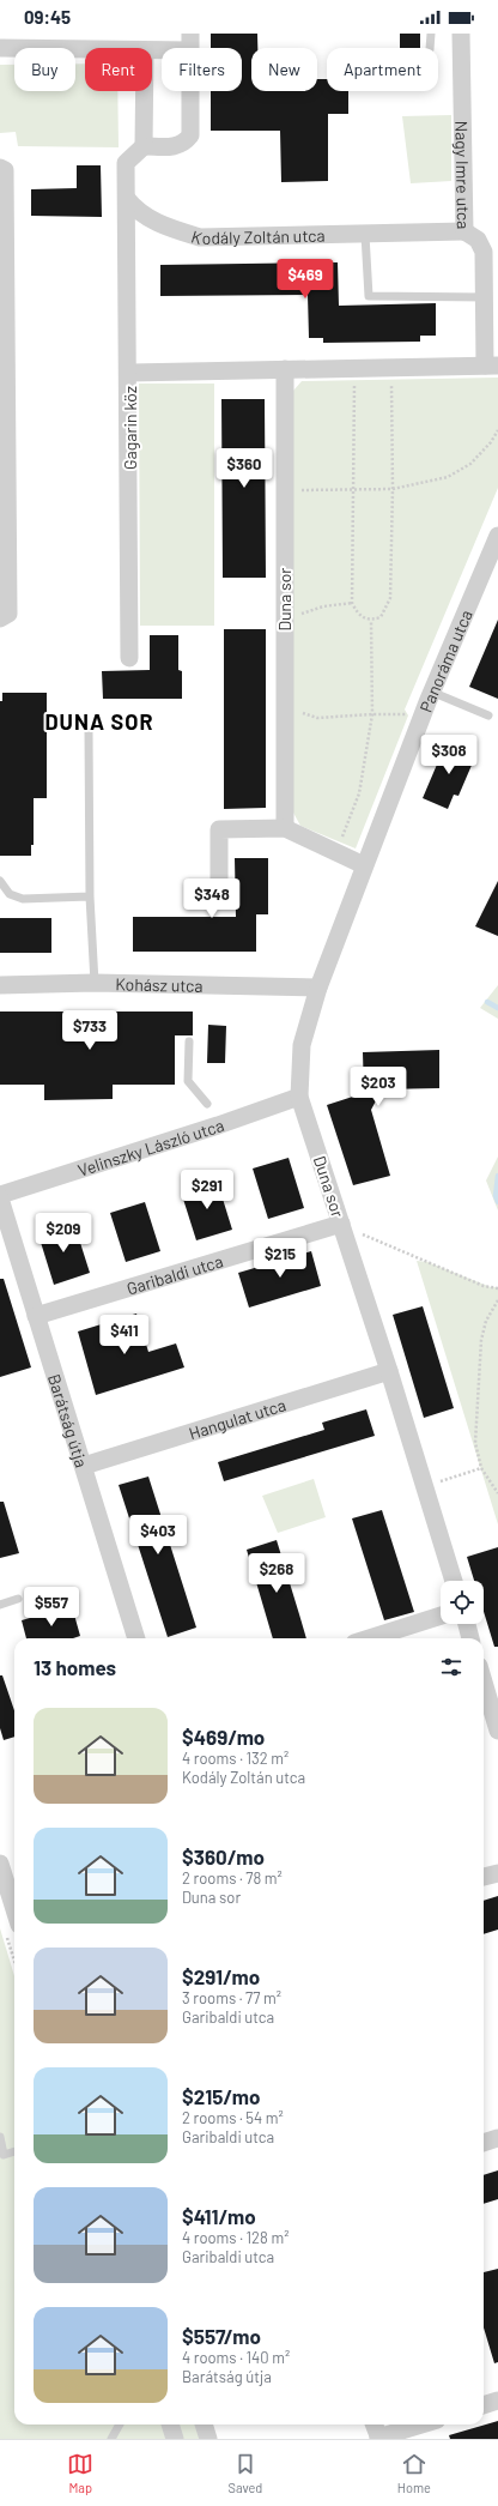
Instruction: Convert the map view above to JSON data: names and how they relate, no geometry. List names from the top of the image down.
{
  "streets": {
    "street": [
      "Nagy Imre utca",
      "Kodály Zoltán utca",
      "Gagarin köz",
      "Duna sor",
      "Panoráma utca",
      "Kohász utca",
      "Velinszky László utca",
      "Garibaldi utca",
      "Hangulat utca",
      "Barátság útja"
    ]
  },
  "crossings": [
    ["Nagy Imre utca", "Kodály Zoltán utca"],
    ["Kodály Zoltán utca", "Gagarin köz"],
    ["Duna sor", "Panoráma utca"],
    ["Duna sor", "Kohász utca"],
    ["Duna sor", "Velinszky László utca"],
    ["Duna sor", "Garibaldi utca"],
    ["Duna sor", "Hangulat utca"],
    ["Velinszky László utca", "Barátság útja"],
    ["Garibaldi utca", "Barátság útja"],
    ["Hangulat utca", "Barátság útja"]
  ],
  "districts": ["DUNA SOR"],
  "page": {
    "status": "09:45",
    "chip": [
      "Buy",
      "Rent",
      "Filters",
      "New",
      "Apartment"
    ],
    "price": [
      "$469",
      "$360",
      "$308",
      "$348",
      "$733",
      "$203",
      "$291",
      "$209",
      "$215",
      "$411",
      "$403",
      "$268",
      "$557"
    ],
    "heading": "13 homes",
    "list": [
      {
        "name": "$469/mo",
        "note": "4 rooms · 132 m² · Kodály Zoltán utca"
      },
      {
        "name": "$360/mo",
        "note": "2 rooms · 78 m² · Duna sor"
      },
      {
        "name": "$291/mo",
        "note": "3 rooms · 77 m² · Garibaldi utca"
      },
      {
        "name": "$215/mo",
        "note": "2 rooms · 54 m² · Garibaldi utca"
      },
      {
        "name": "$411/mo",
        "note": "4 rooms · 128 m² · Garibaldi utca"
      },
      {
        "name": "$557/mo",
        "note": "4 rooms · 140 m² · Barátság útja"
      }
    ],
    "tabs": ["Map", "Saved", "Home"]
  }
}
